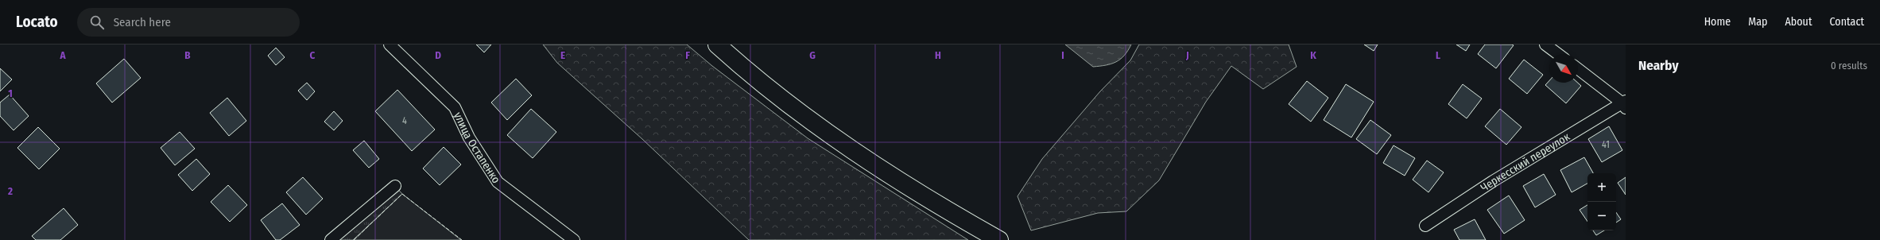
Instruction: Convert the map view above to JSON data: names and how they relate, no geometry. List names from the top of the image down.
{
  "streets": {
    "street": ["улица Остапенко", "Черкесский переулок"]
  },
  "house_numbers": ["4", "41"],
  "north": "bottom right",
  "page": {
    "header": "Locato",
    "search": "Search here",
    "nav": [
      "Home",
      "Map",
      "About",
      "Contact"
    ],
    "heading": ["Nearby", "0 results"],
    "map_buttons": ["+", "−"]
  },
  "grid": {
    "columns": [
      "A",
      "B",
      "C",
      "D",
      "E",
      "F",
      "G",
      "H",
      "I",
      "J",
      "K",
      "L"
    ],
    "rows": ["1", "2"]
  }
}
